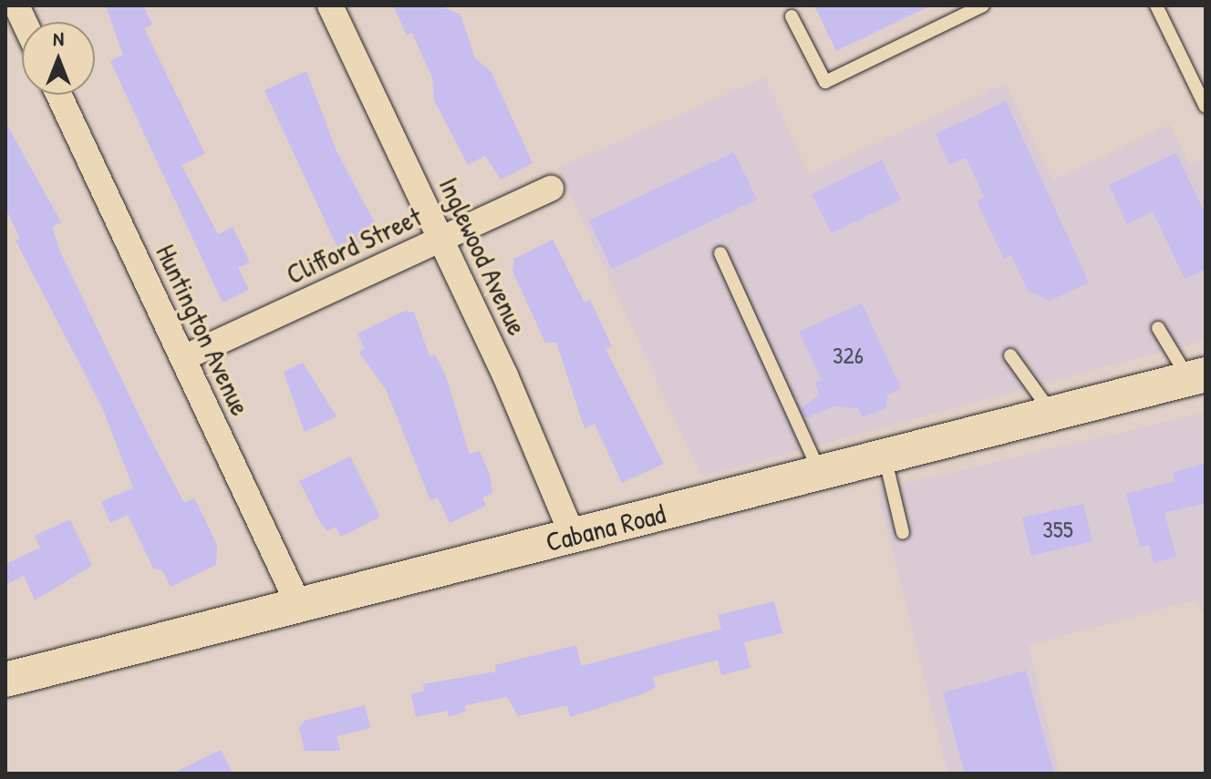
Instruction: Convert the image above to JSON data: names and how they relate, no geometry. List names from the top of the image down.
{
  "streets": {
    "main road": ["Cabana Road"],
    "street": ["Clifford Street", "Inglewood Avenue", "Huntington Avenue"]
  },
  "crossings": [
    ["Clifford Street", "Inglewood Avenue"],
    ["Clifford Street", "Huntington Avenue"],
    ["Inglewood Avenue", "Cabana Road"],
    ["Huntington Avenue", "Cabana Road"]
  ],
  "house_numbers": ["326", "355"],
  "north": "top"
}
